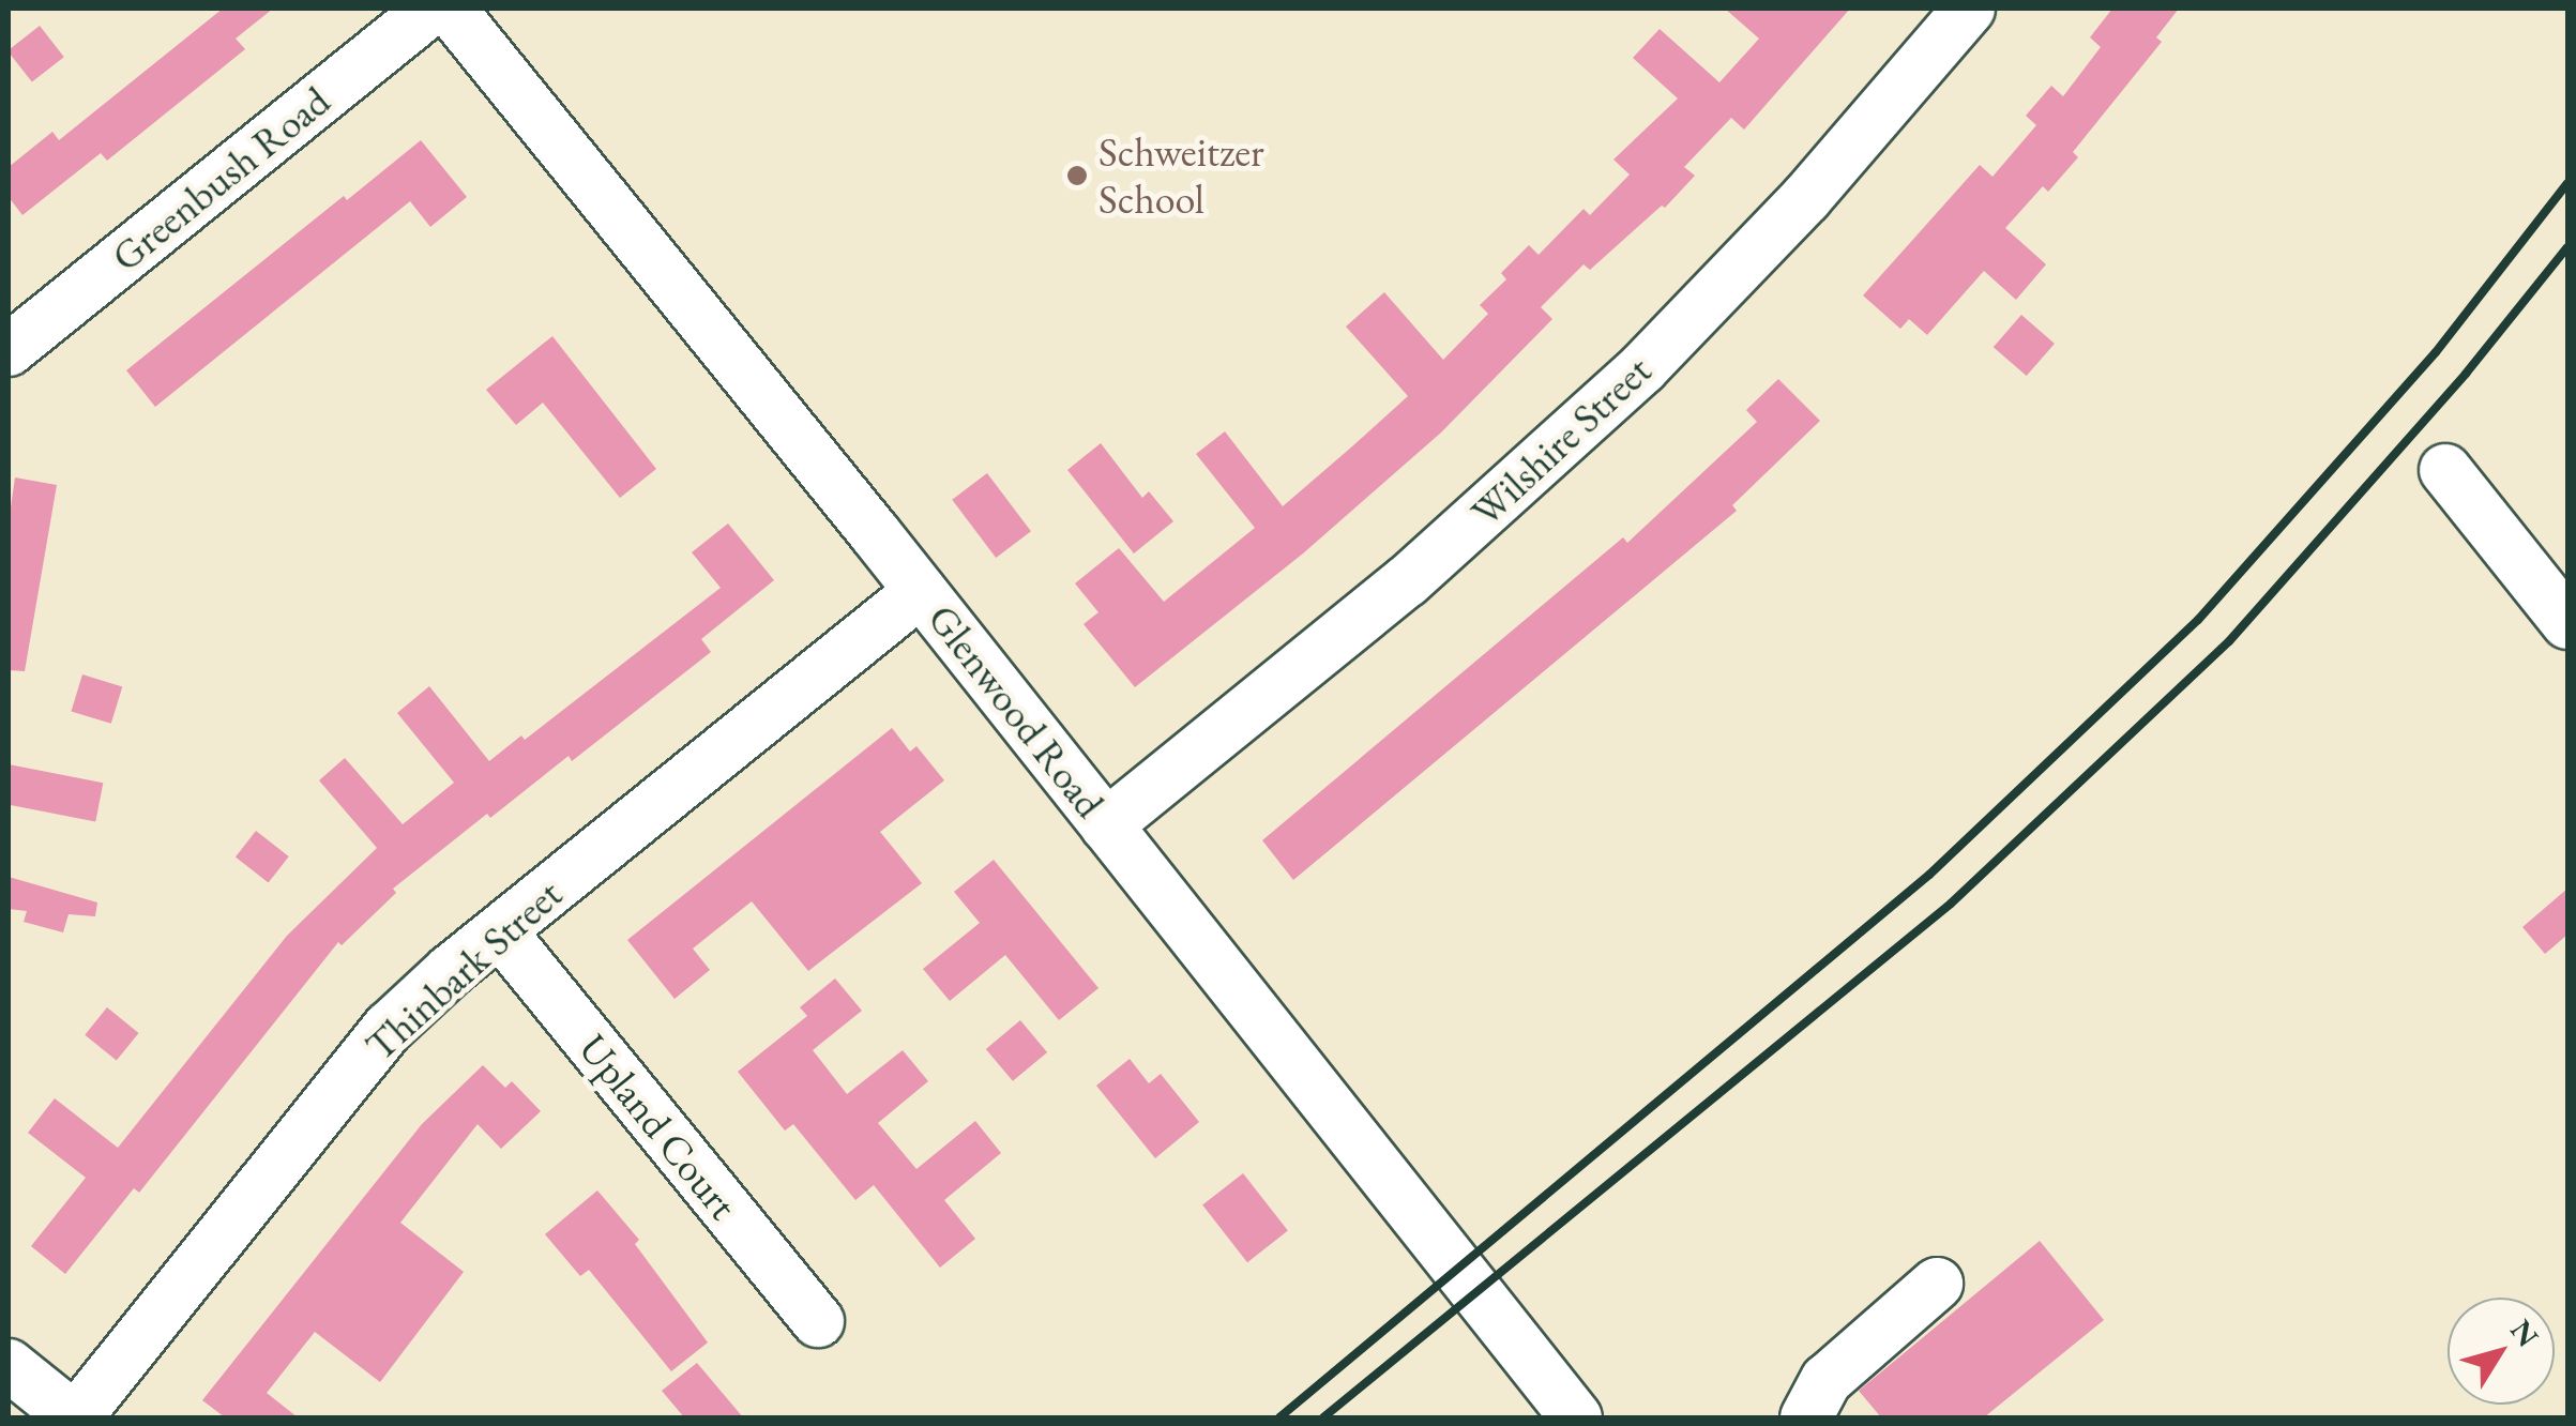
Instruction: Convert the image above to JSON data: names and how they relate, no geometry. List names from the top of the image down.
{
  "streets": {
    "street": [
      "Greenbush Road",
      "Wilshire Street",
      "Glenwood Road",
      "Thinbark Street",
      "Upland Court"
    ]
  },
  "crossings": [
    ["Wilshire Street", "Glenwood Road"],
    ["Glenwood Road", "Thinbark Street"],
    ["Thinbark Street", "Upland Court"]
  ],
  "places": ["Schweitzer School"],
  "north": "top right"
}
